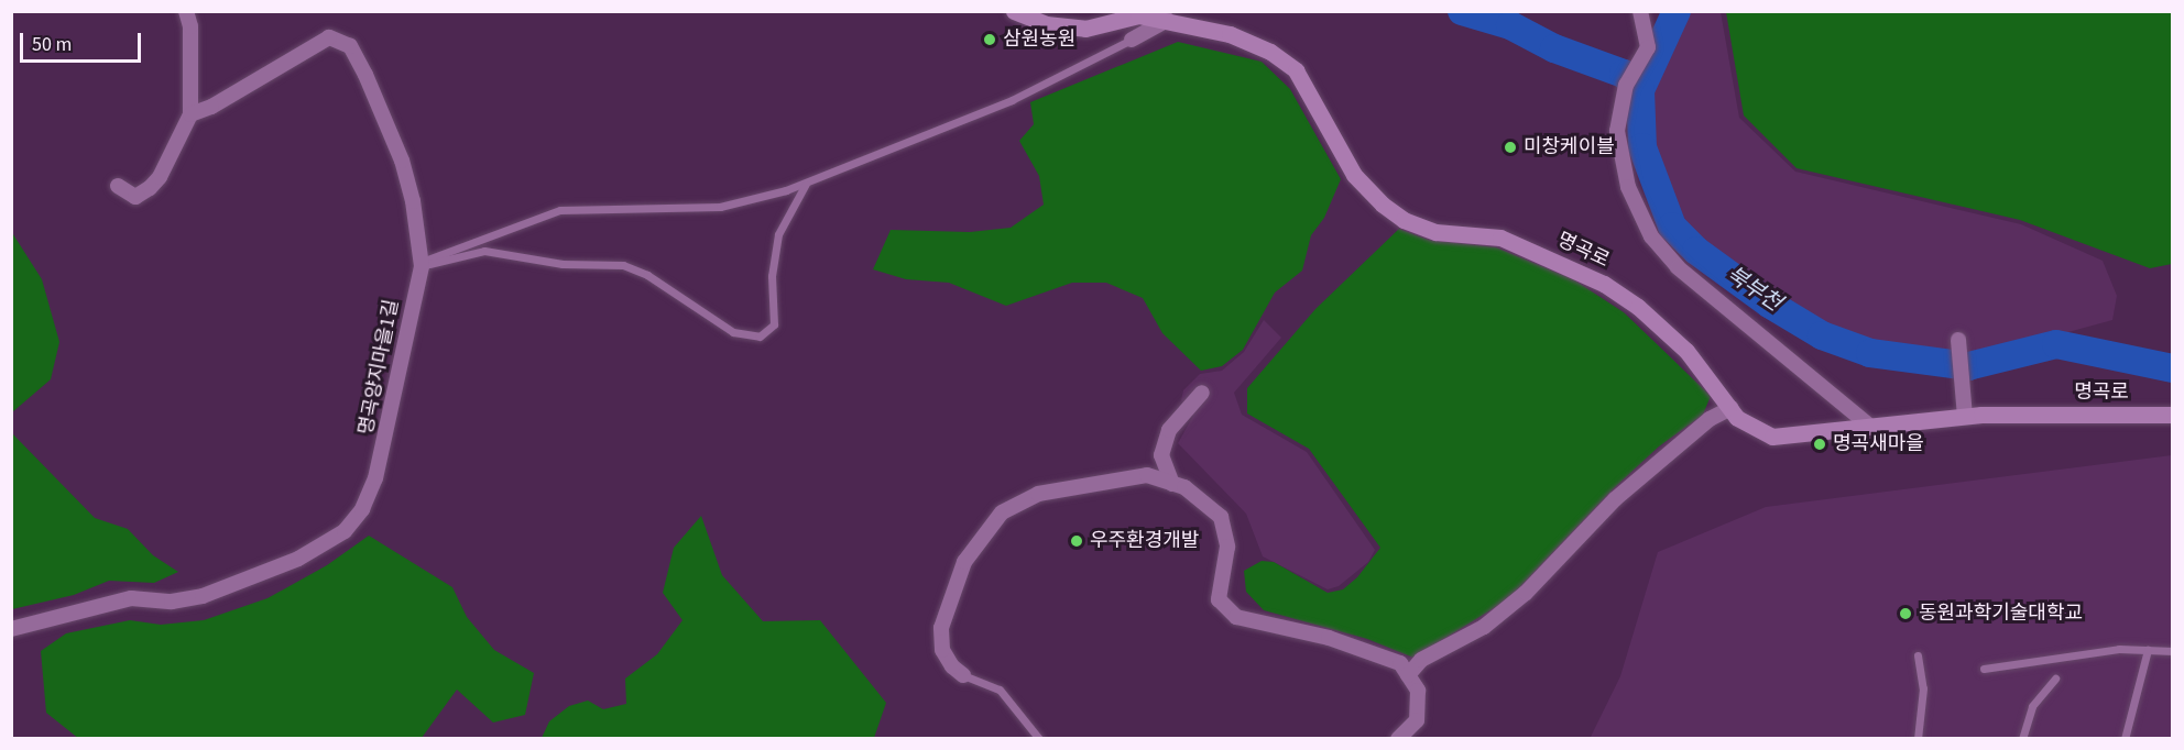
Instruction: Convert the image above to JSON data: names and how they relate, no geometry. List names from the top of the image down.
{
  "streets": {
    "main road": ["명곡로"],
    "street": ["명곡양지마을1길"]
  },
  "water": ["북부천"],
  "places": [
    "삼원농원",
    "미창케이블",
    "명곡새마을",
    "우주환경개발",
    "동원과학기술대학교"
  ],
  "scale_bar": "50 m"
}
